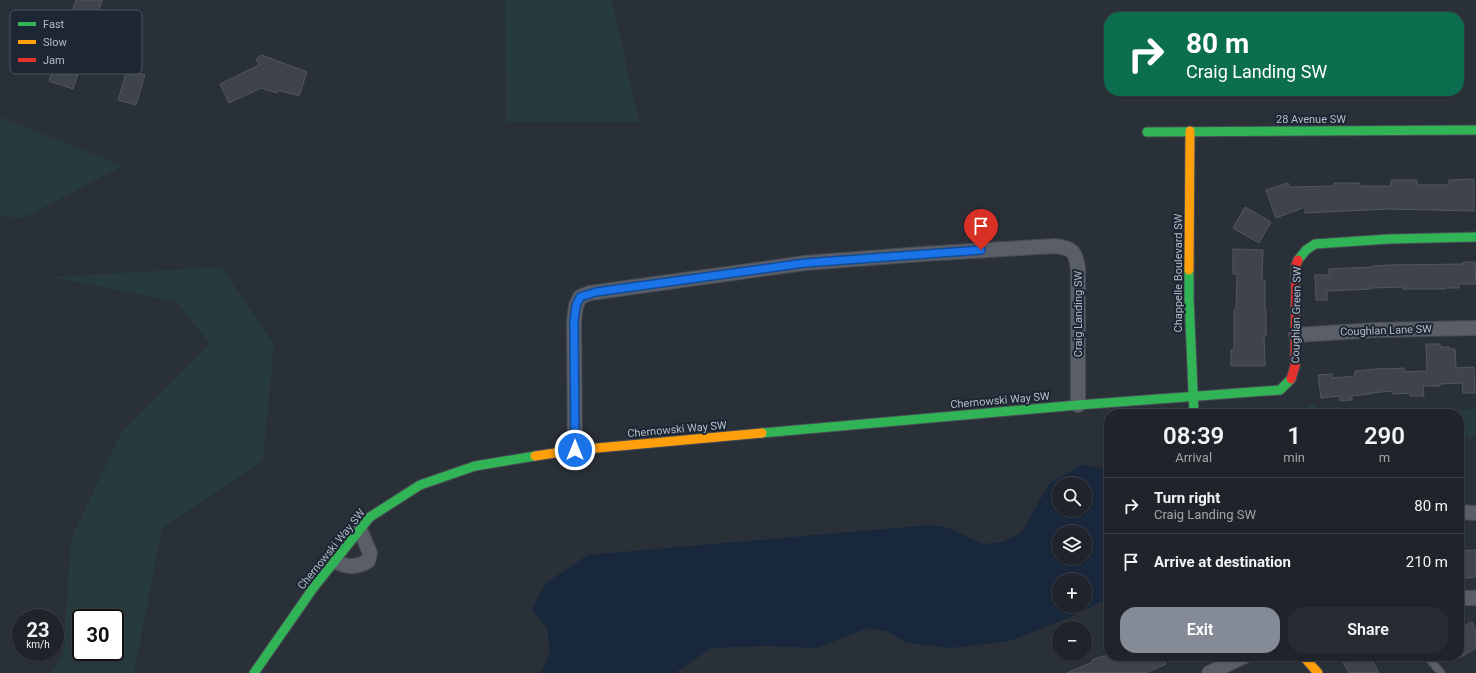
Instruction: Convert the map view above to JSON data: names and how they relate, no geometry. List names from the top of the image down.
{
  "streets": {
    "street": [
      "28 Avenue SW",
      "Chappelle Boulevard SW",
      "Craig Landing SW",
      "Coughlan Green SW",
      "Coughlan Lane SW",
      "Chernowski Way SW"
    ]
  },
  "crossings": [
    ["28 Avenue SW", "Chappelle Boulevard SW"],
    ["Chappelle Boulevard SW", "Coughlan Green SW"],
    ["Chappelle Boulevard SW", "Chernowski Way SW"],
    ["Craig Landing SW", "Chernowski Way SW"],
    ["Coughlan Green SW", "Coughlan Lane SW"],
    ["Coughlan Green SW", "Chernowski Way SW"]
  ],
  "legend": ["Fast", "Slow", "Jam"],
  "page": {
    "turn": ["80 m", "Craig Landing SW"],
    "eta": [
      "08:39",
      "Arrival",
      "1",
      "min",
      "290",
      "m"
    ],
    "map_buttons": ["+", "−"],
    "list": [
      {
        "name": "Turn right",
        "note": "Craig Landing SW",
        "value": "80 m"
      },
      {
        "name": "Arrive at destination",
        "value": "210 m"
      }
    ],
    "buttons": ["Exit", "Share"],
    "speed": "23 km/h",
    "limit": "30"
  }
}
